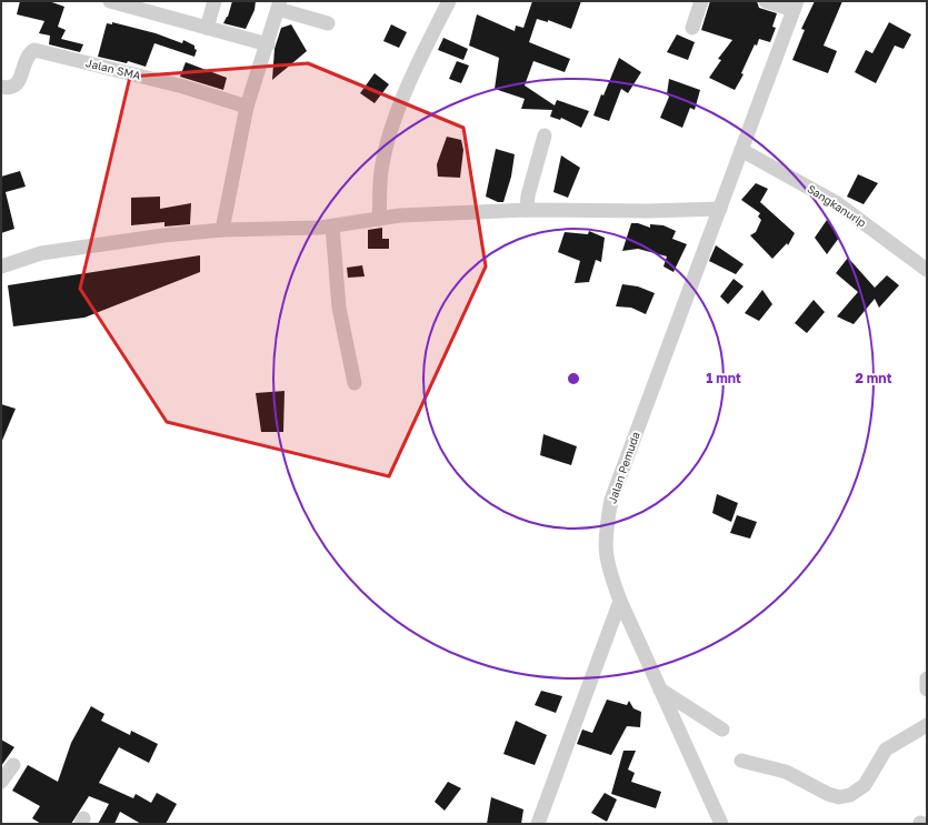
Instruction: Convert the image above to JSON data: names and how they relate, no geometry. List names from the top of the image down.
{
  "streets": {
    "street": ["Jalan SMA", "Sangkanurip", "Jalan Pemuda"]
  },
  "crossings": [
    ["Sangkanurip", "Jalan Pemuda"]
  ],
  "rings": ["1 mnt", "2 mnt"]
}
